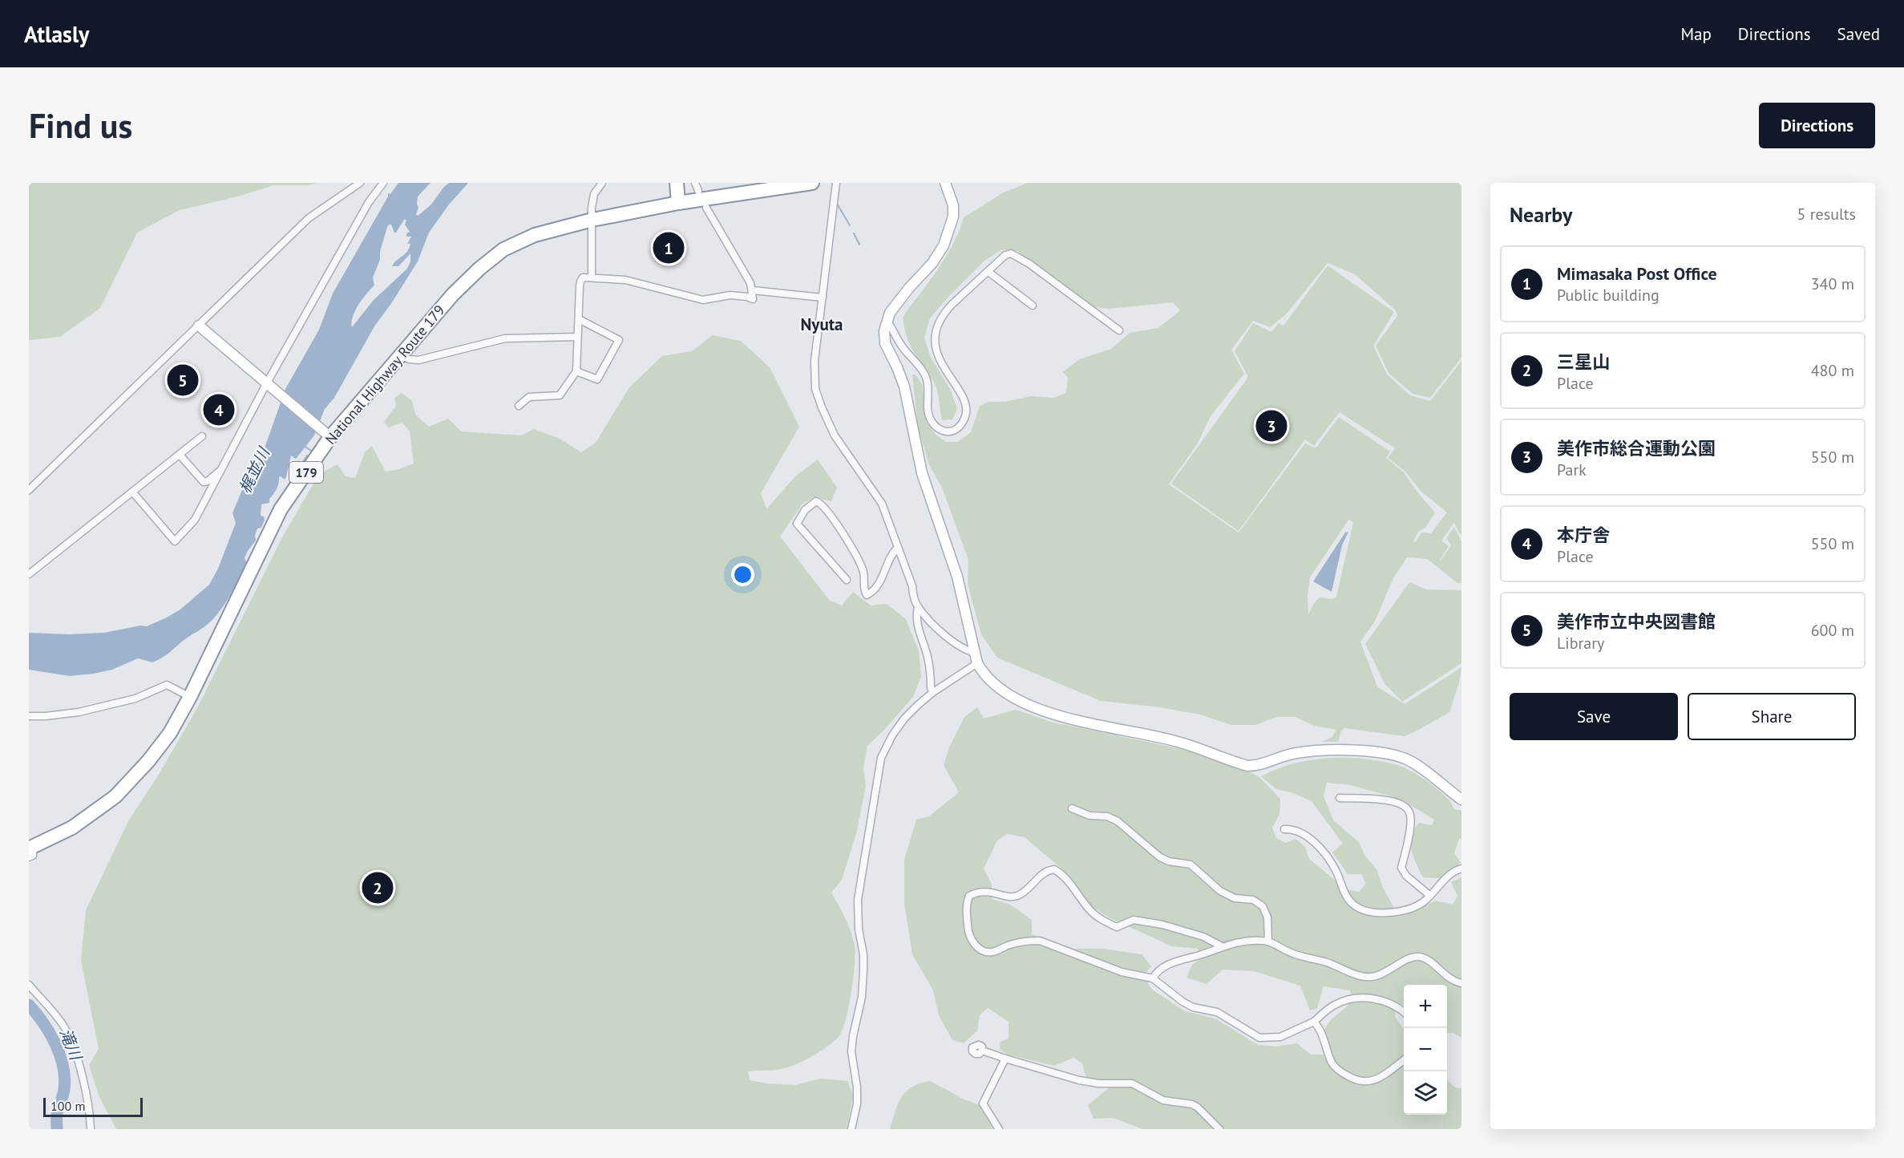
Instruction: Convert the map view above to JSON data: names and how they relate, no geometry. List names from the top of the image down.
{
  "streets": {
    "highway": ["National Highway Route 179", "179"]
  },
  "districts": ["Nyuta"],
  "water": ["梶並川", "滝川"],
  "scale_bar": "100 m",
  "page": {
    "header": "Atlasly",
    "nav": ["Map", "Directions", "Saved"],
    "buttons": [
      "Directions",
      ["Save", "Share"]
    ],
    "title": "Find us",
    "heading": ["Nearby", "5 results"],
    "pins": [
      "1",
      "5",
      "4",
      "3",
      "2"
    ],
    "list": [
      {
        "mark": "1",
        "name": "Mimasaka Post Office",
        "note": "Public building",
        "value": "340 m"
      },
      {
        "mark": "2",
        "name": "三星山",
        "note": "Place",
        "value": "480 m"
      },
      {
        "mark": "3",
        "name": "美作市総合運動公園",
        "note": "Park",
        "value": "550 m"
      },
      {
        "mark": "4",
        "name": "本庁舎",
        "note": "Place",
        "value": "550 m"
      },
      {
        "mark": "5",
        "name": "美作市立中央図書館",
        "note": "Library",
        "value": "600 m"
      }
    ],
    "map_buttons": ["+", "−"],
    "scale": "100 m"
  }
}
